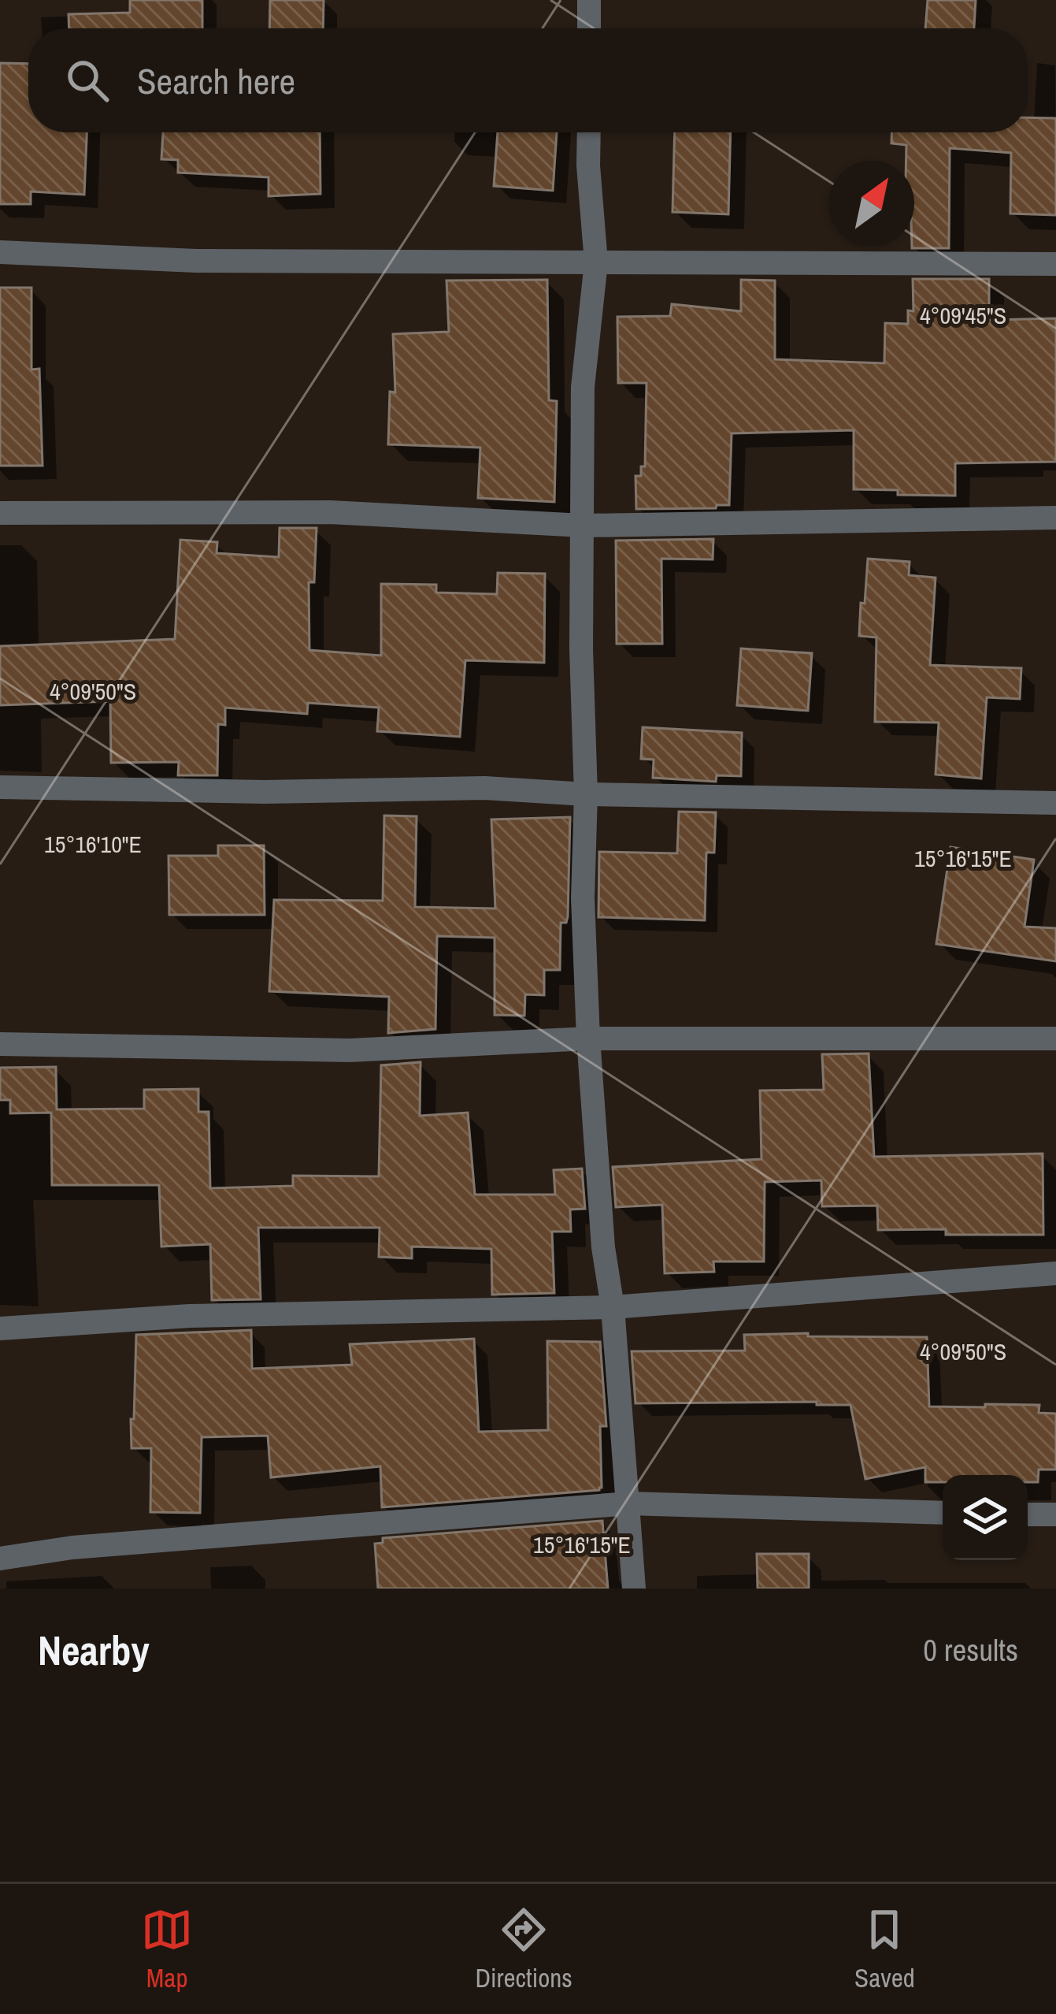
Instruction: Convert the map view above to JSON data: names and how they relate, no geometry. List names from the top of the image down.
{
  "north": "top right",
  "page": {
    "search": "Search here",
    "heading": ["Nearby", "0 results"],
    "nav": ["Map", "Directions", "Saved"]
  },
  "coordinates": [
    "4°09'45\"S",
    "4°09'50\"S",
    "15°16'10\"E",
    "15°16'15\"E"
  ]
}
